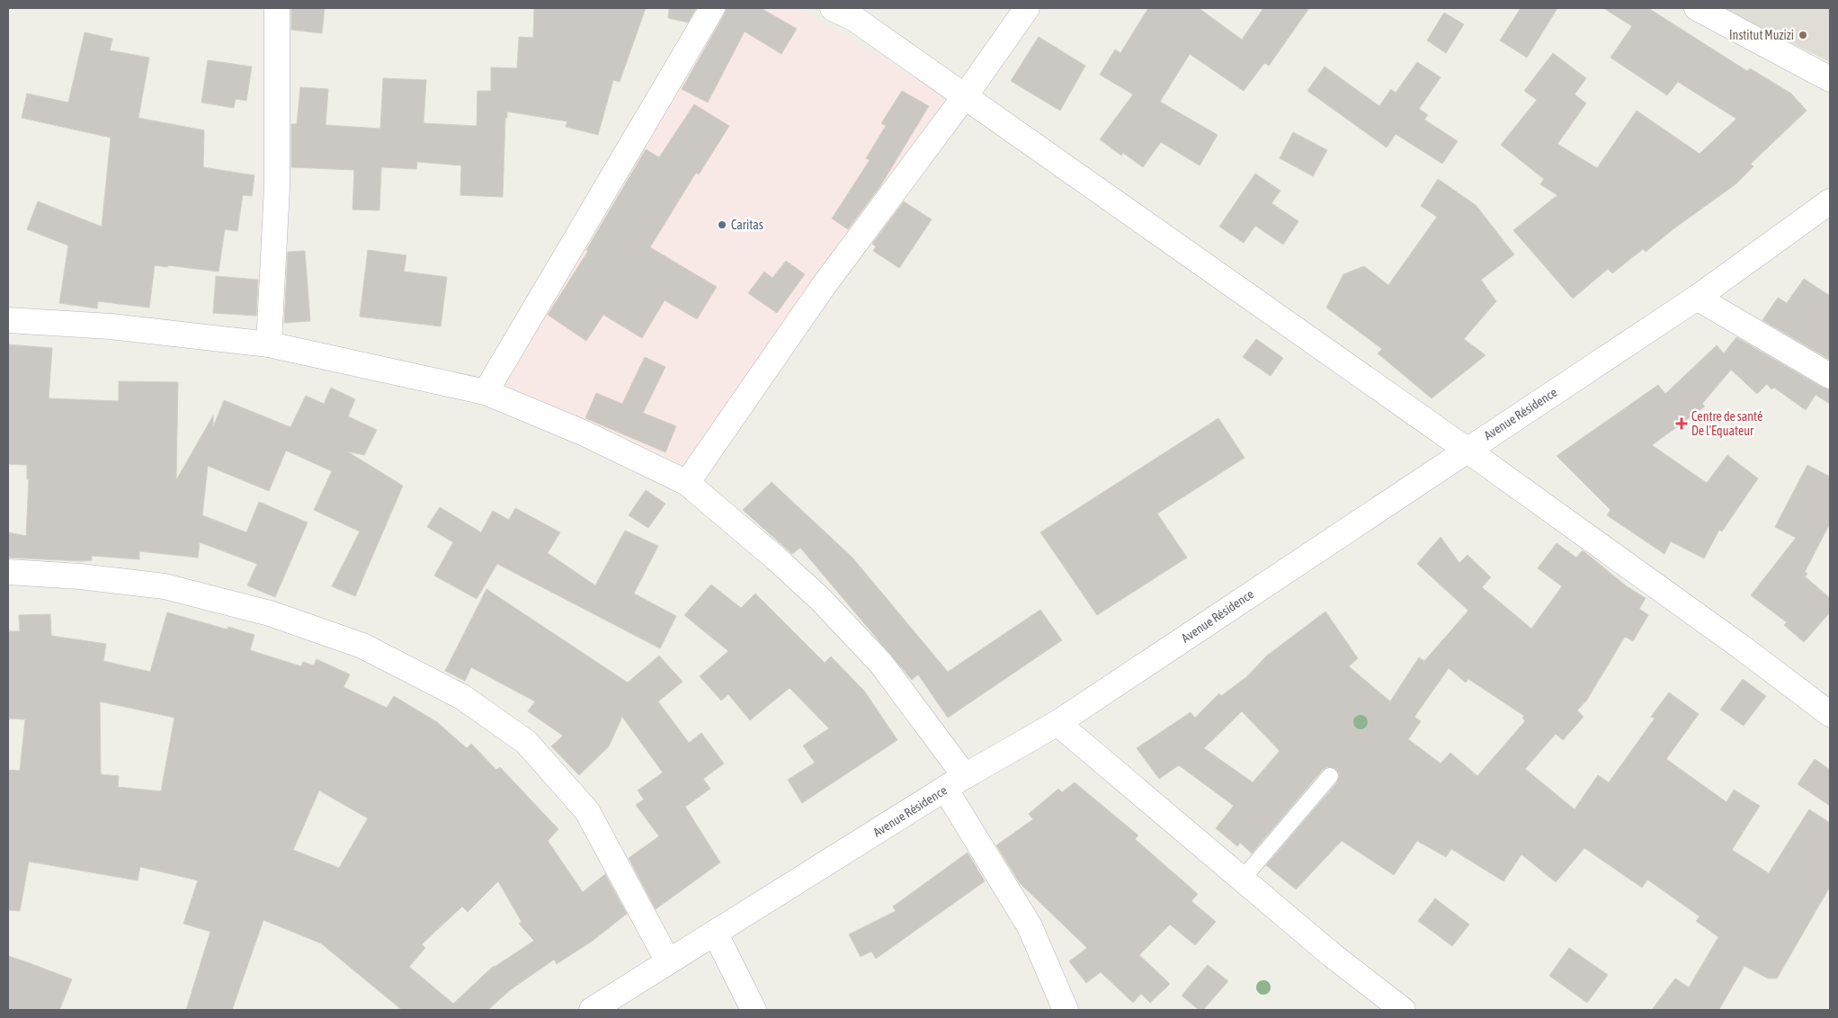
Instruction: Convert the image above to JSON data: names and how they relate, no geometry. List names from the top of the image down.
{
  "streets": {
    "street": ["Avenue Résidence"]
  },
  "places": {
    "other": ["Institut Muzizi", "Caritas"],
    "health": ["Centre de santé De l'Equateur"]
  }
}
